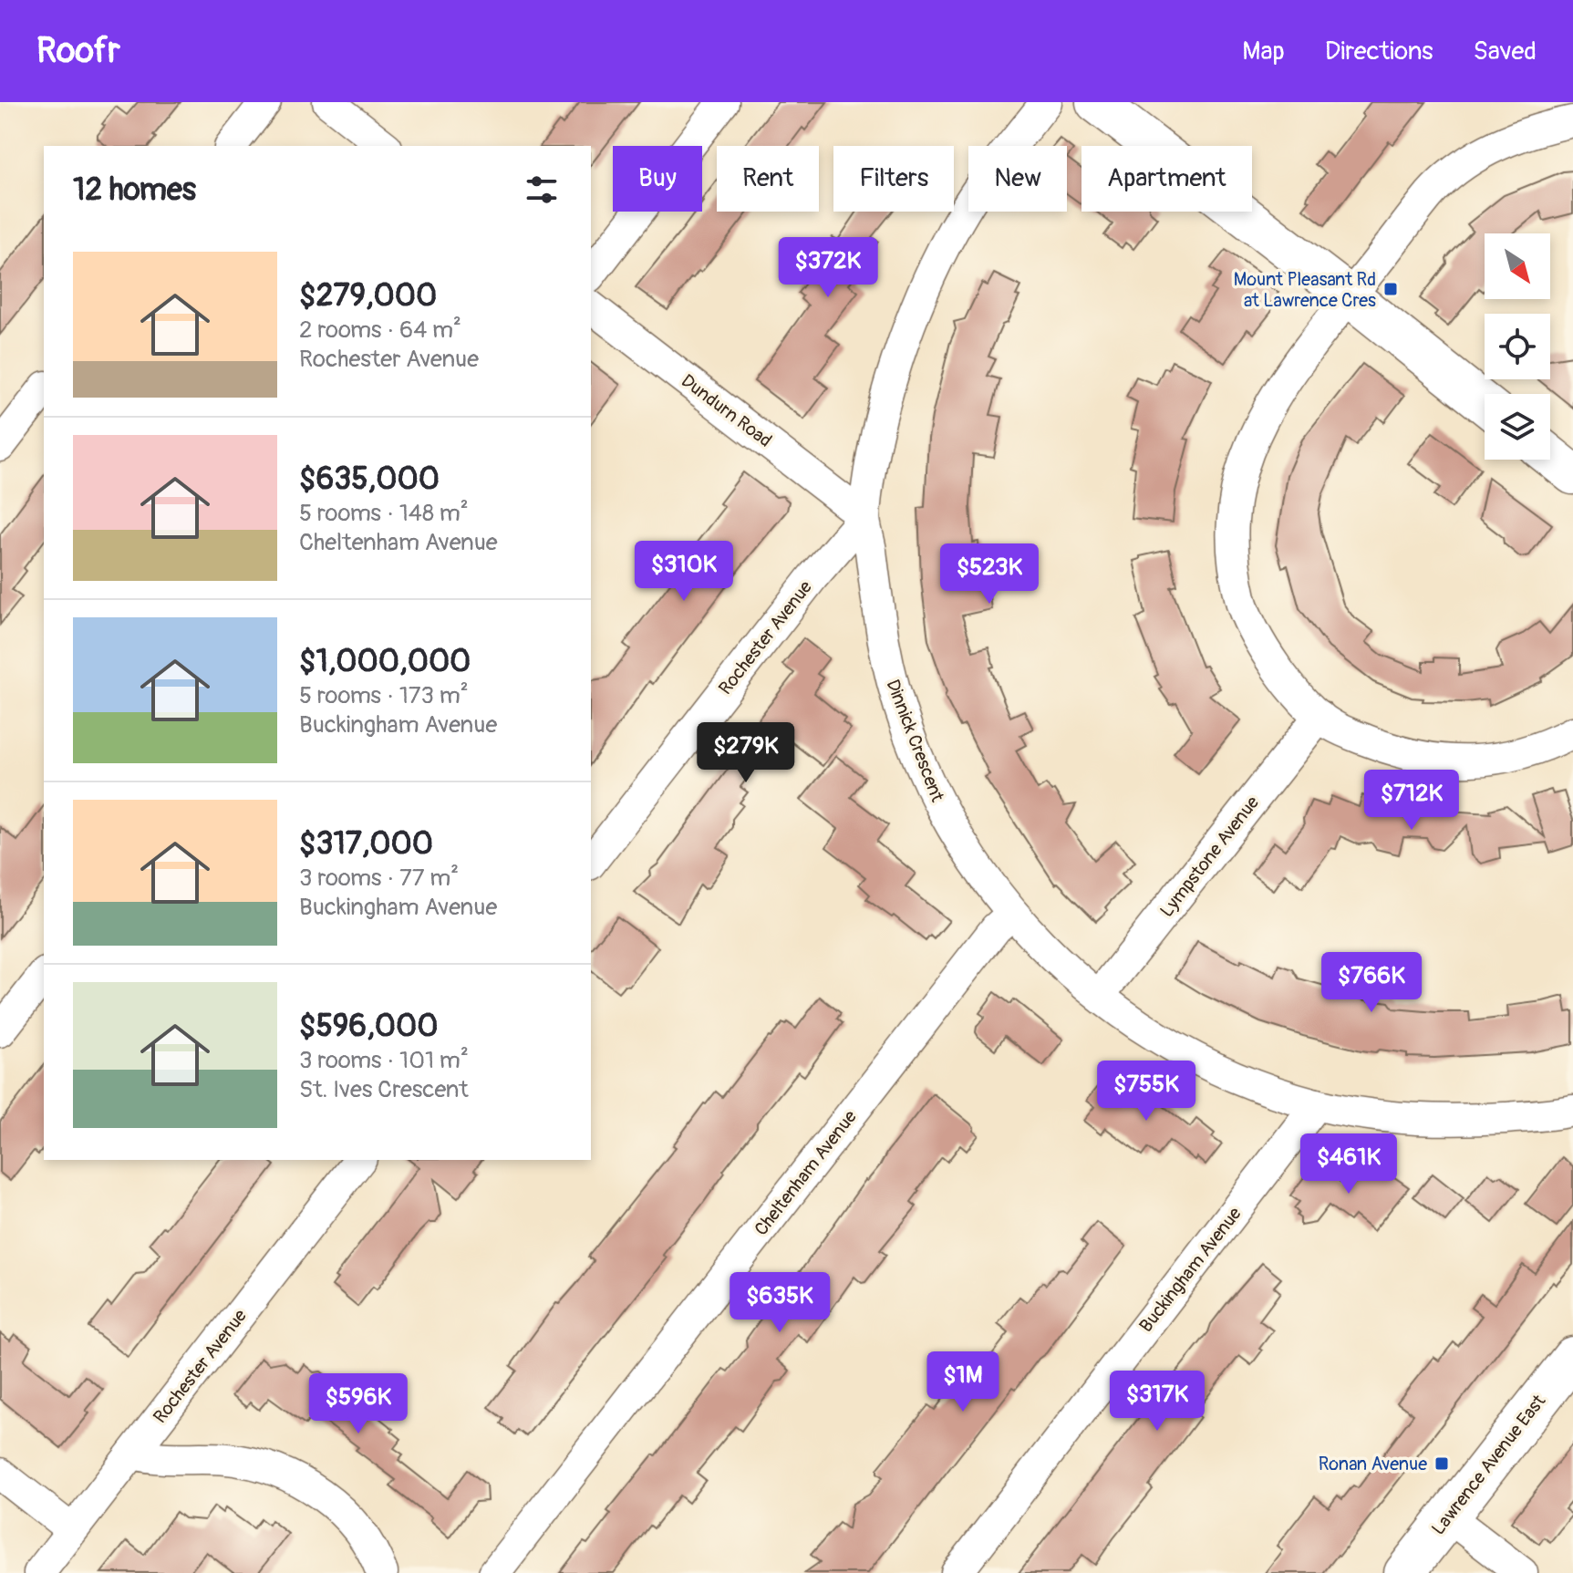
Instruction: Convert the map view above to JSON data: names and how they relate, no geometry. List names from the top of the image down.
{
  "streets": {
    "main road": ["Lawrence Avenue East"],
    "street": [
      "Dundurn Road",
      "Rochester Avenue",
      "Dinnick Crescent",
      "Lympstone Avenue",
      "Cheltenham Avenue",
      "Buckingham Avenue"
    ]
  },
  "crossings": [
    ["Dundurn Road", "Rochester Avenue"],
    ["Dundurn Road", "Dinnick Crescent"],
    ["Rochester Avenue", "Dinnick Crescent"],
    ["Dinnick Crescent", "Lympstone Avenue"],
    ["Dinnick Crescent", "Cheltenham Avenue"],
    ["Dinnick Crescent", "Buckingham Avenue"]
  ],
  "places": {
    "transit": ["Mount Pleasant Rd at Lawrence Cres", "Ronan Avenue"]
  },
  "north": "bottom right",
  "page": {
    "header": "Roofr",
    "nav": ["Map", "Directions", "Saved"],
    "chip": [
      "Buy",
      "Rent",
      "Filters",
      "New",
      "Apartment"
    ],
    "heading": "12 homes",
    "list": [
      {
        "name": "$279,000",
        "note": "2 rooms · 64 m² · Rochester Avenue"
      },
      {
        "name": "$635,000",
        "note": "5 rooms · 148 m² · Cheltenham Avenue"
      },
      {
        "name": "$1,000,000",
        "note": "5 rooms · 173 m² · Buckingham Avenue"
      },
      {
        "name": "$317,000",
        "note": "3 rooms · 77 m² · Buckingham Avenue"
      },
      {
        "name": "$596,000",
        "note": "3 rooms · 101 m² · St. Ives Crescent"
      }
    ],
    "price": [
      "$372K",
      "$310K",
      "$523K",
      "$279K",
      "$712K",
      "$766K",
      "$755K",
      "$461K",
      "$635K",
      "$1M",
      "$317K",
      "$596K"
    ]
  }
}
